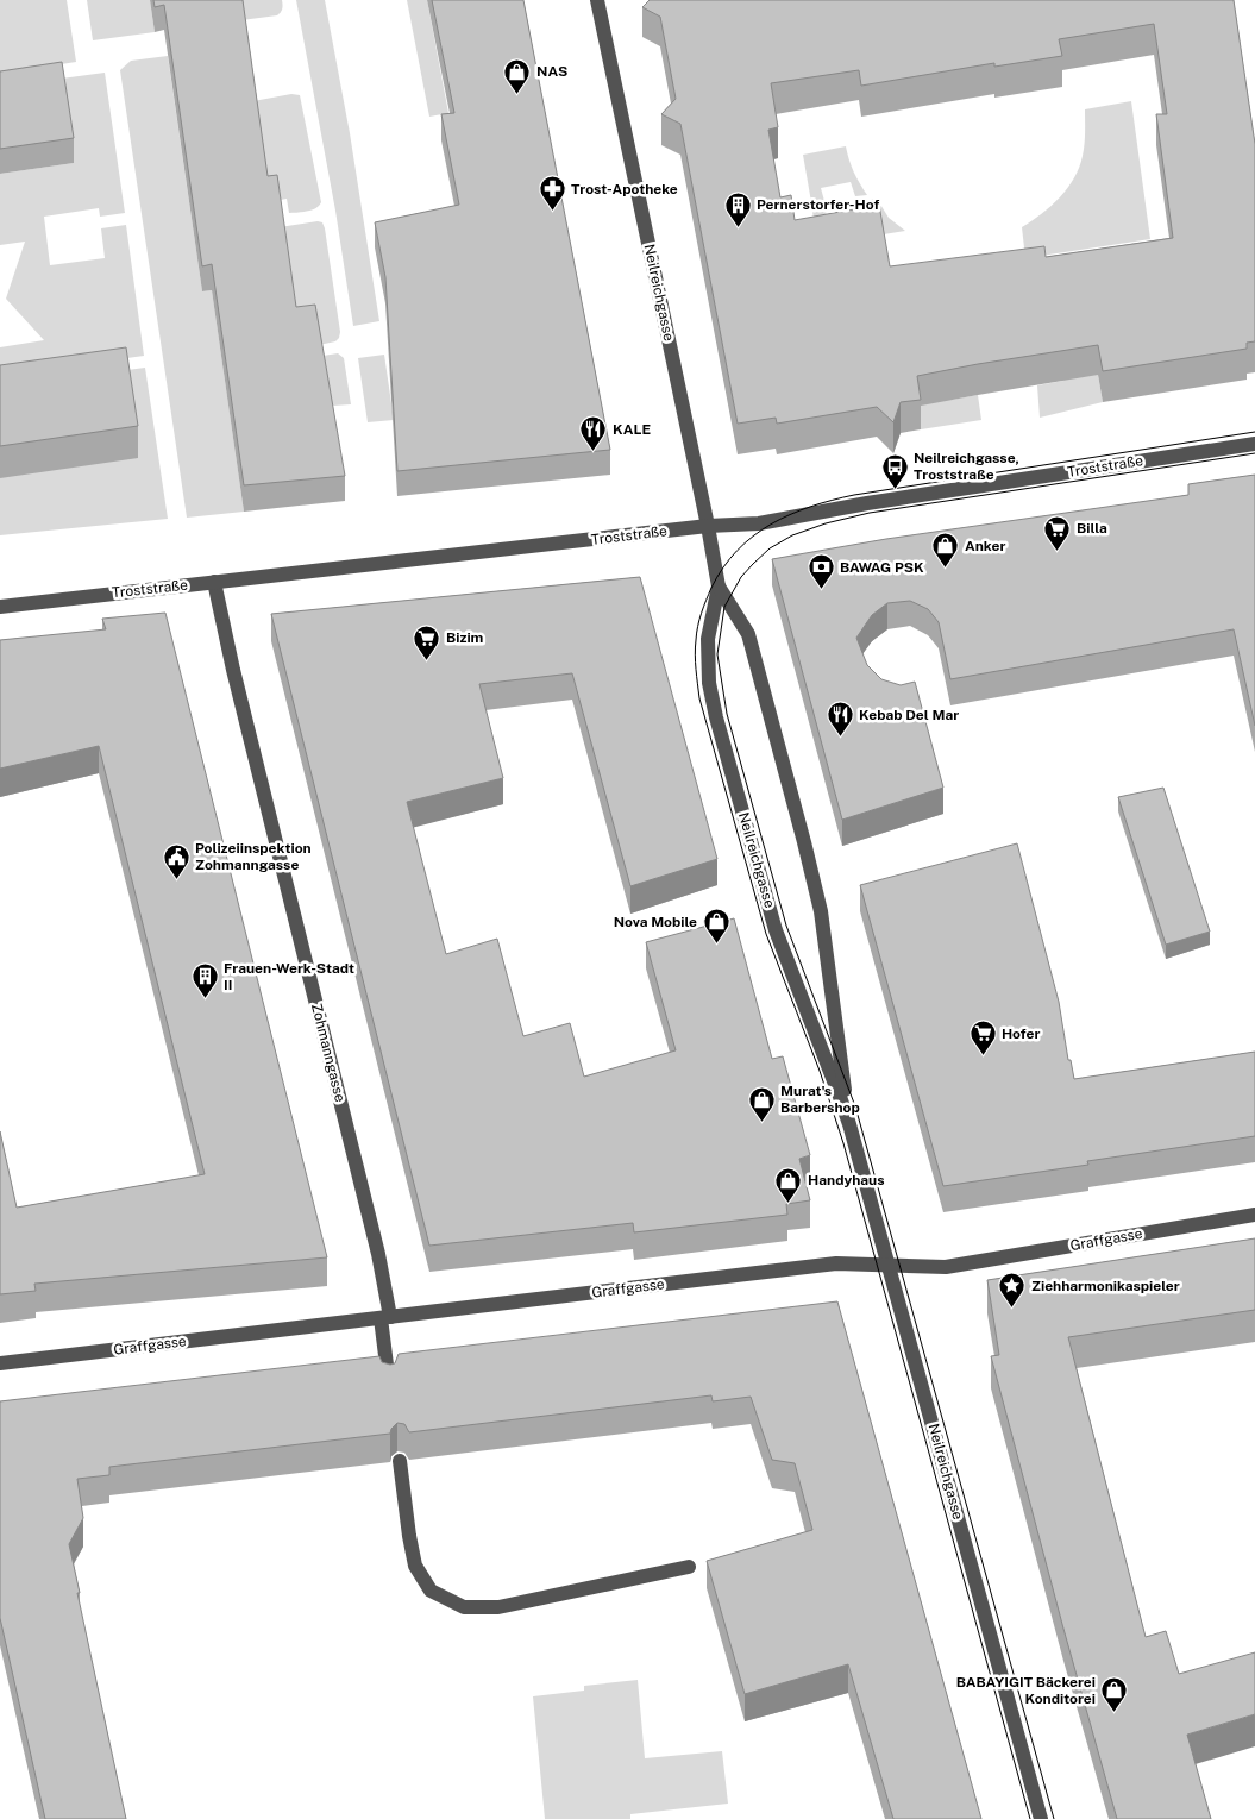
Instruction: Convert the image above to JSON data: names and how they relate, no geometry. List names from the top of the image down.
{
  "streets": {
    "street": [
      "Neilreichgasse",
      "Troststraße",
      "Zohmanngasse",
      "Graffgasse"
    ]
  },
  "crossings": [
    ["Neilreichgasse", "Troststraße"],
    ["Neilreichgasse", "Graffgasse"],
    ["Troststraße", "Zohmanngasse"],
    ["Zohmanngasse", "Graffgasse"]
  ],
  "places": {
    "shop": [
      "NAS",
      "Anker",
      "Nova Mobile",
      "Murat's Barbershop",
      "Handyhaus",
      "BABAYIGIT Bäckerei Konditorei"
    ],
    "pharmacy": ["Trost-Apotheke"],
    "building": ["Pernerstorfer-Hof", "Frauen-Werk-Stadt II"],
    "restaurant": ["KALE", "Kebab Del Mar"],
    "bus stop": ["Neilreichgasse, Troststraße"],
    "supermarket": ["Billa", "Bizim", "Hofer"],
    "bank": ["BAWAG PSK"],
    "public building": ["Polizeiinspektion Zohmanngasse"],
    "place": ["Ziehharmonikaspieler"]
  }
}
